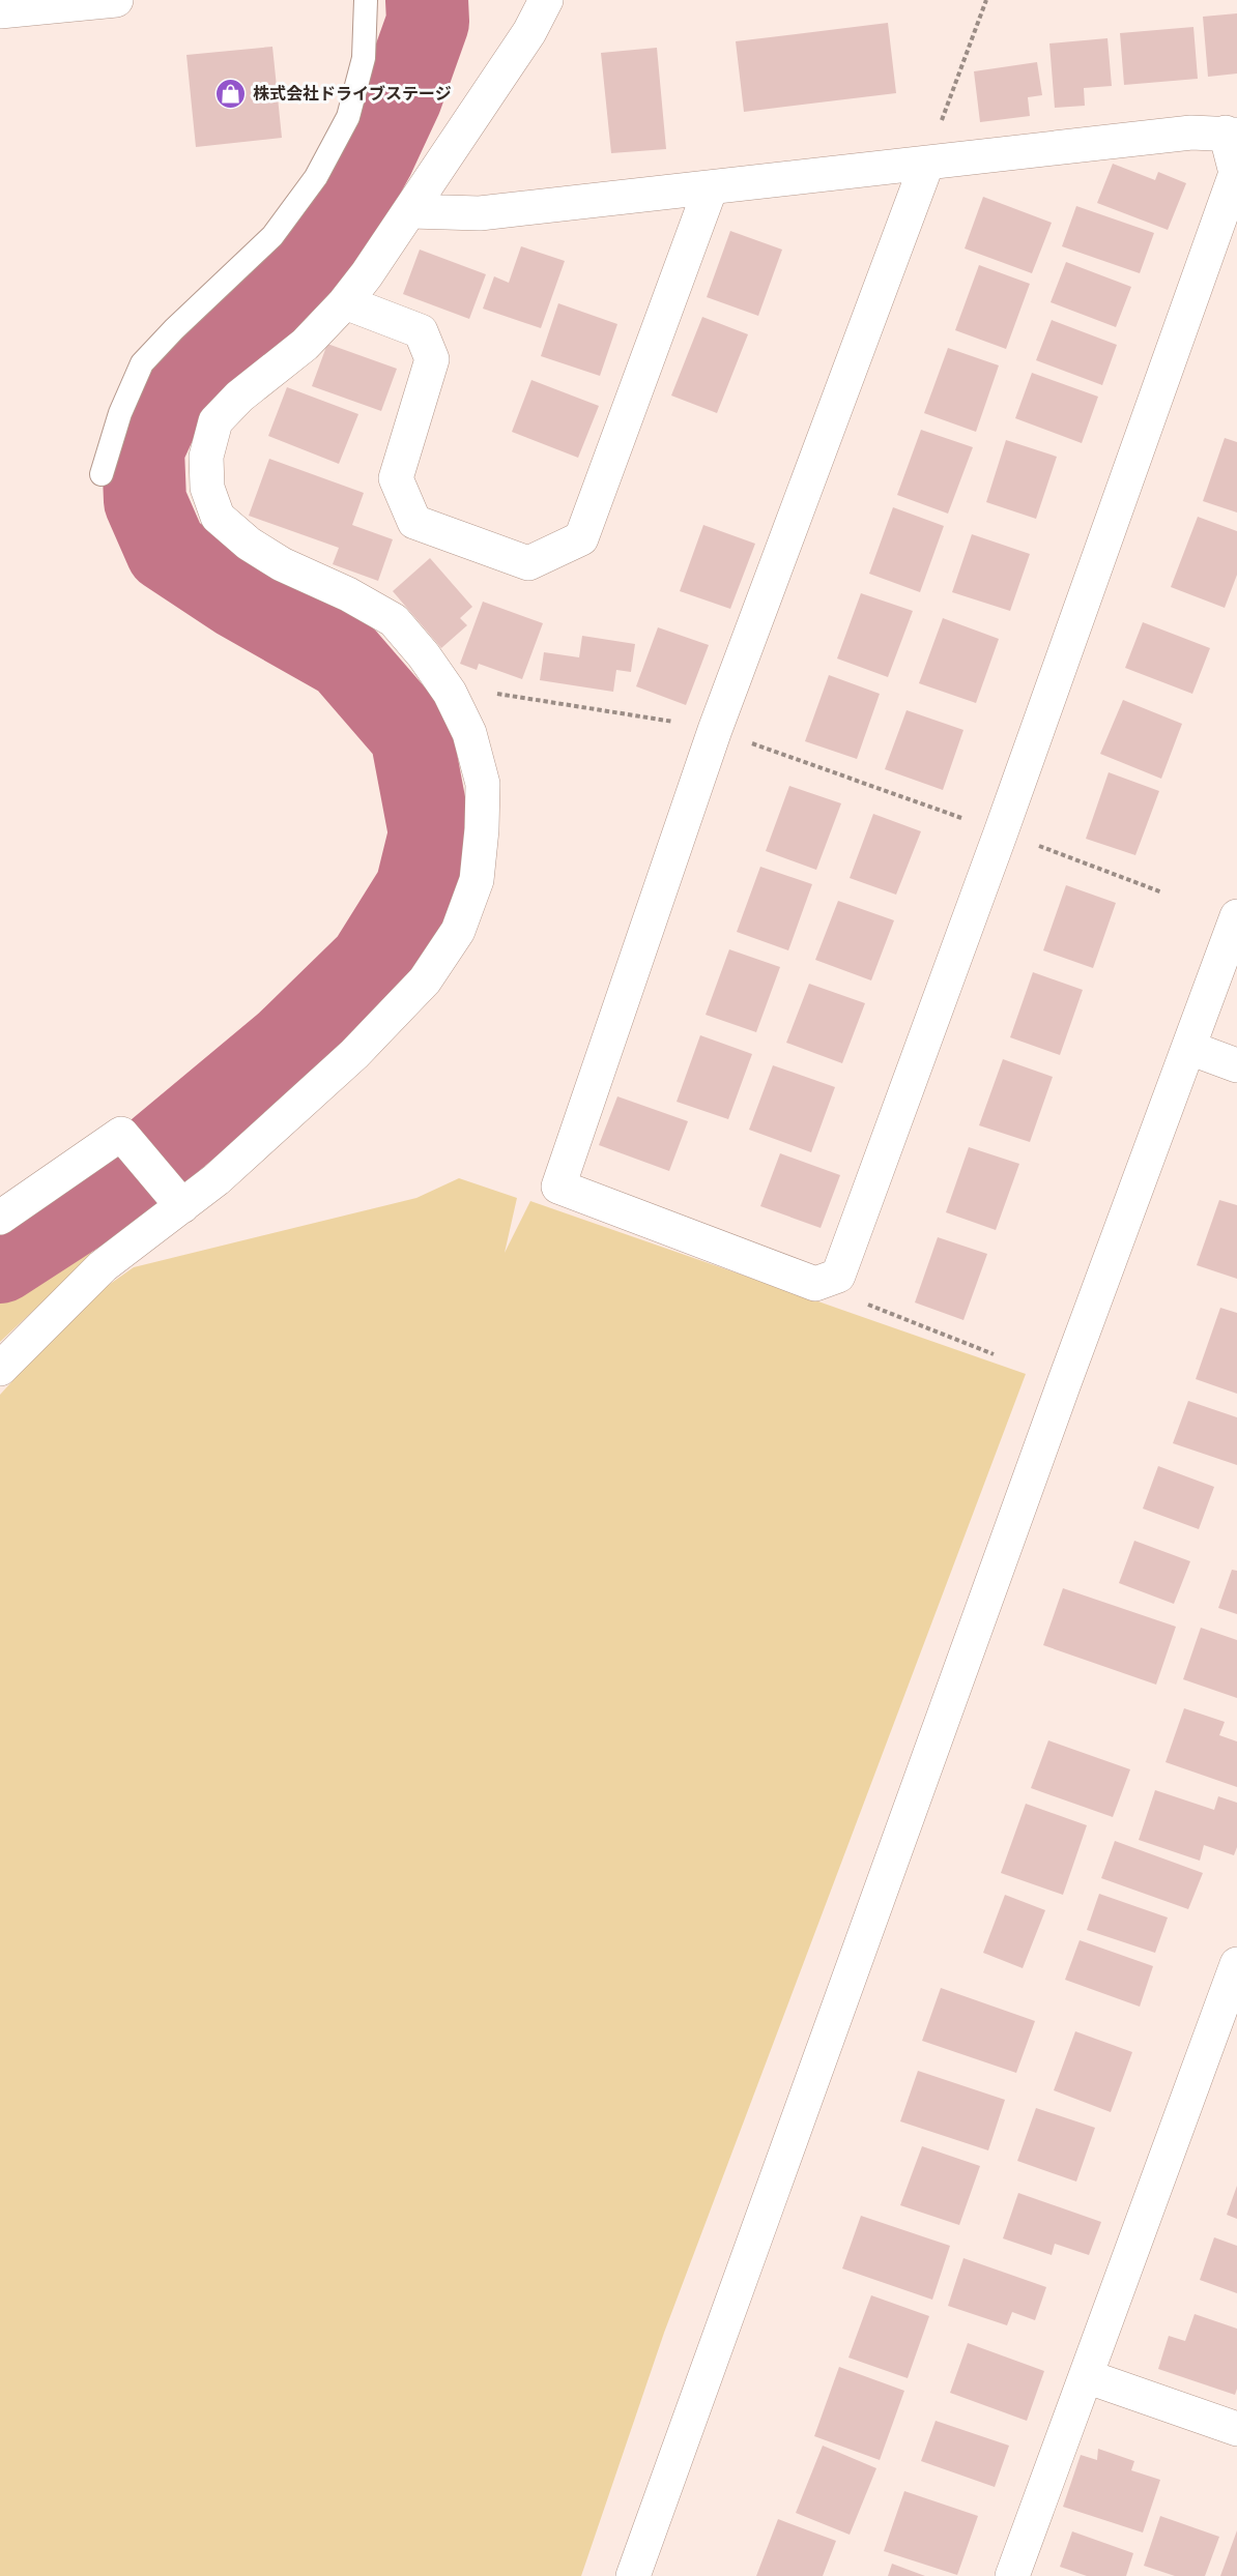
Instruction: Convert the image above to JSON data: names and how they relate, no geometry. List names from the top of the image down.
{
  "places": {
    "shop": ["株式会社ドライブステージ"]
  }
}
